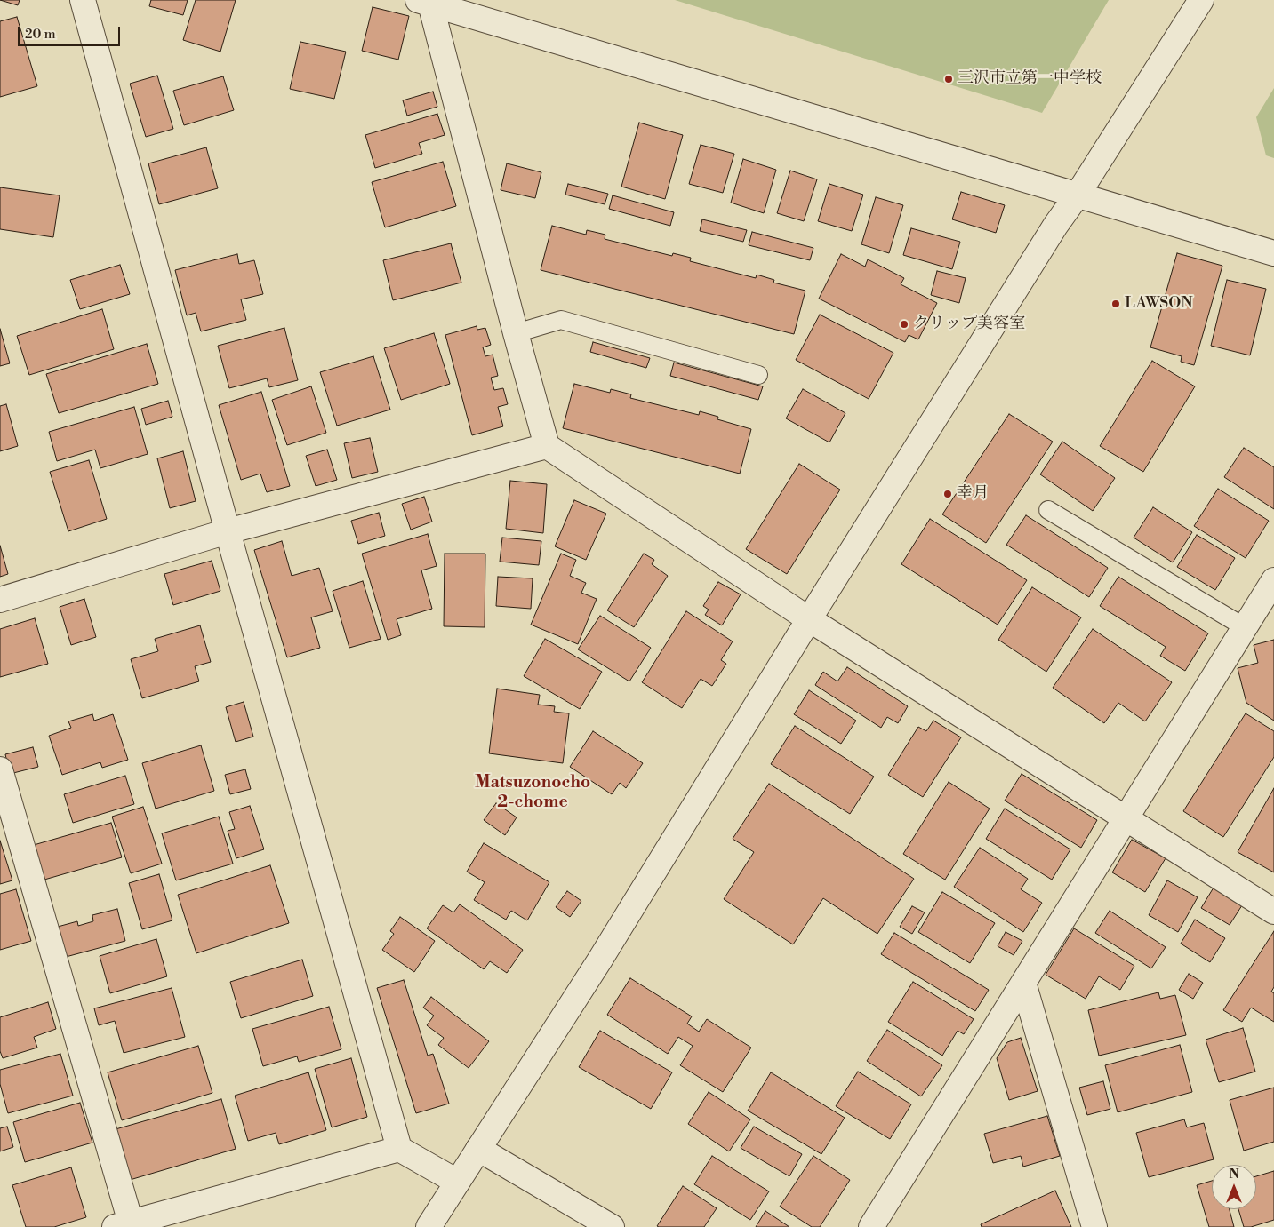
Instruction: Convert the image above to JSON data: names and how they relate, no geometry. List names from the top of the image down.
{
  "districts": ["Matsuzonocho 2-chome"],
  "places": [
    "三沢市立第一中学校",
    "LAWSON",
    "クリップ美容室",
    "幸月"
  ],
  "scale_bar": "20 m",
  "north": "top"
}
